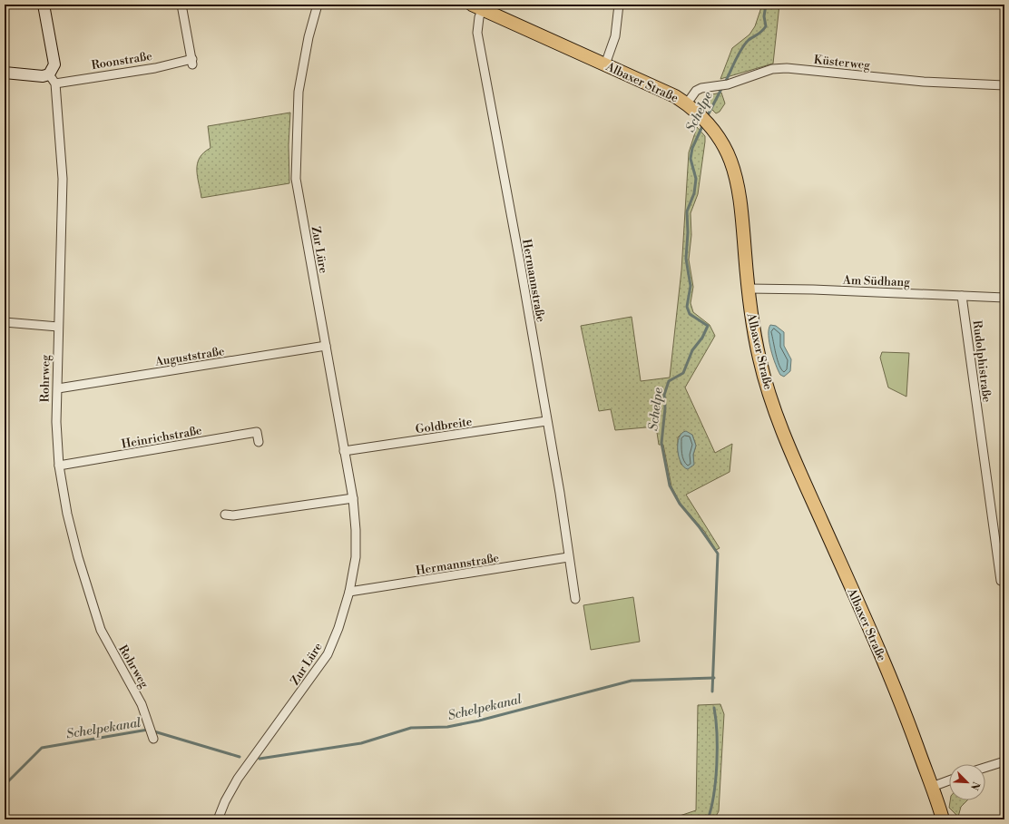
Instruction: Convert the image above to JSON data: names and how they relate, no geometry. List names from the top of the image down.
{
  "streets": {
    "main road": ["Albaxer Straße"],
    "street": [
      "Roonstraße",
      "Küsterweg",
      "Zur Lüre",
      "Hermannstraße",
      "Am Südhang",
      "Auguststraße",
      "Rudolphistraße",
      "Rohrweg",
      "Goldbreite",
      "Heinrichstraße"
    ]
  },
  "crossings": [
    ["Roonstraße", "Rohrweg"],
    ["Küsterweg", "Albaxer Straße"],
    ["Albaxer Straße", "Hermannstraße"],
    ["Albaxer Straße", "Am Südhang"],
    ["Zur Lüre", "Hermannstraße"],
    ["Zur Lüre", "Auguststraße"],
    ["Zur Lüre", "Goldbreite"],
    ["Hermannstraße", "Goldbreite"],
    ["Am Südhang", "Rudolphistraße"],
    ["Auguststraße", "Rohrweg"],
    ["Rohrweg", "Heinrichstraße"]
  ],
  "water": ["Schelpe", "Schelpekanal"],
  "north": "bottom right"
}
